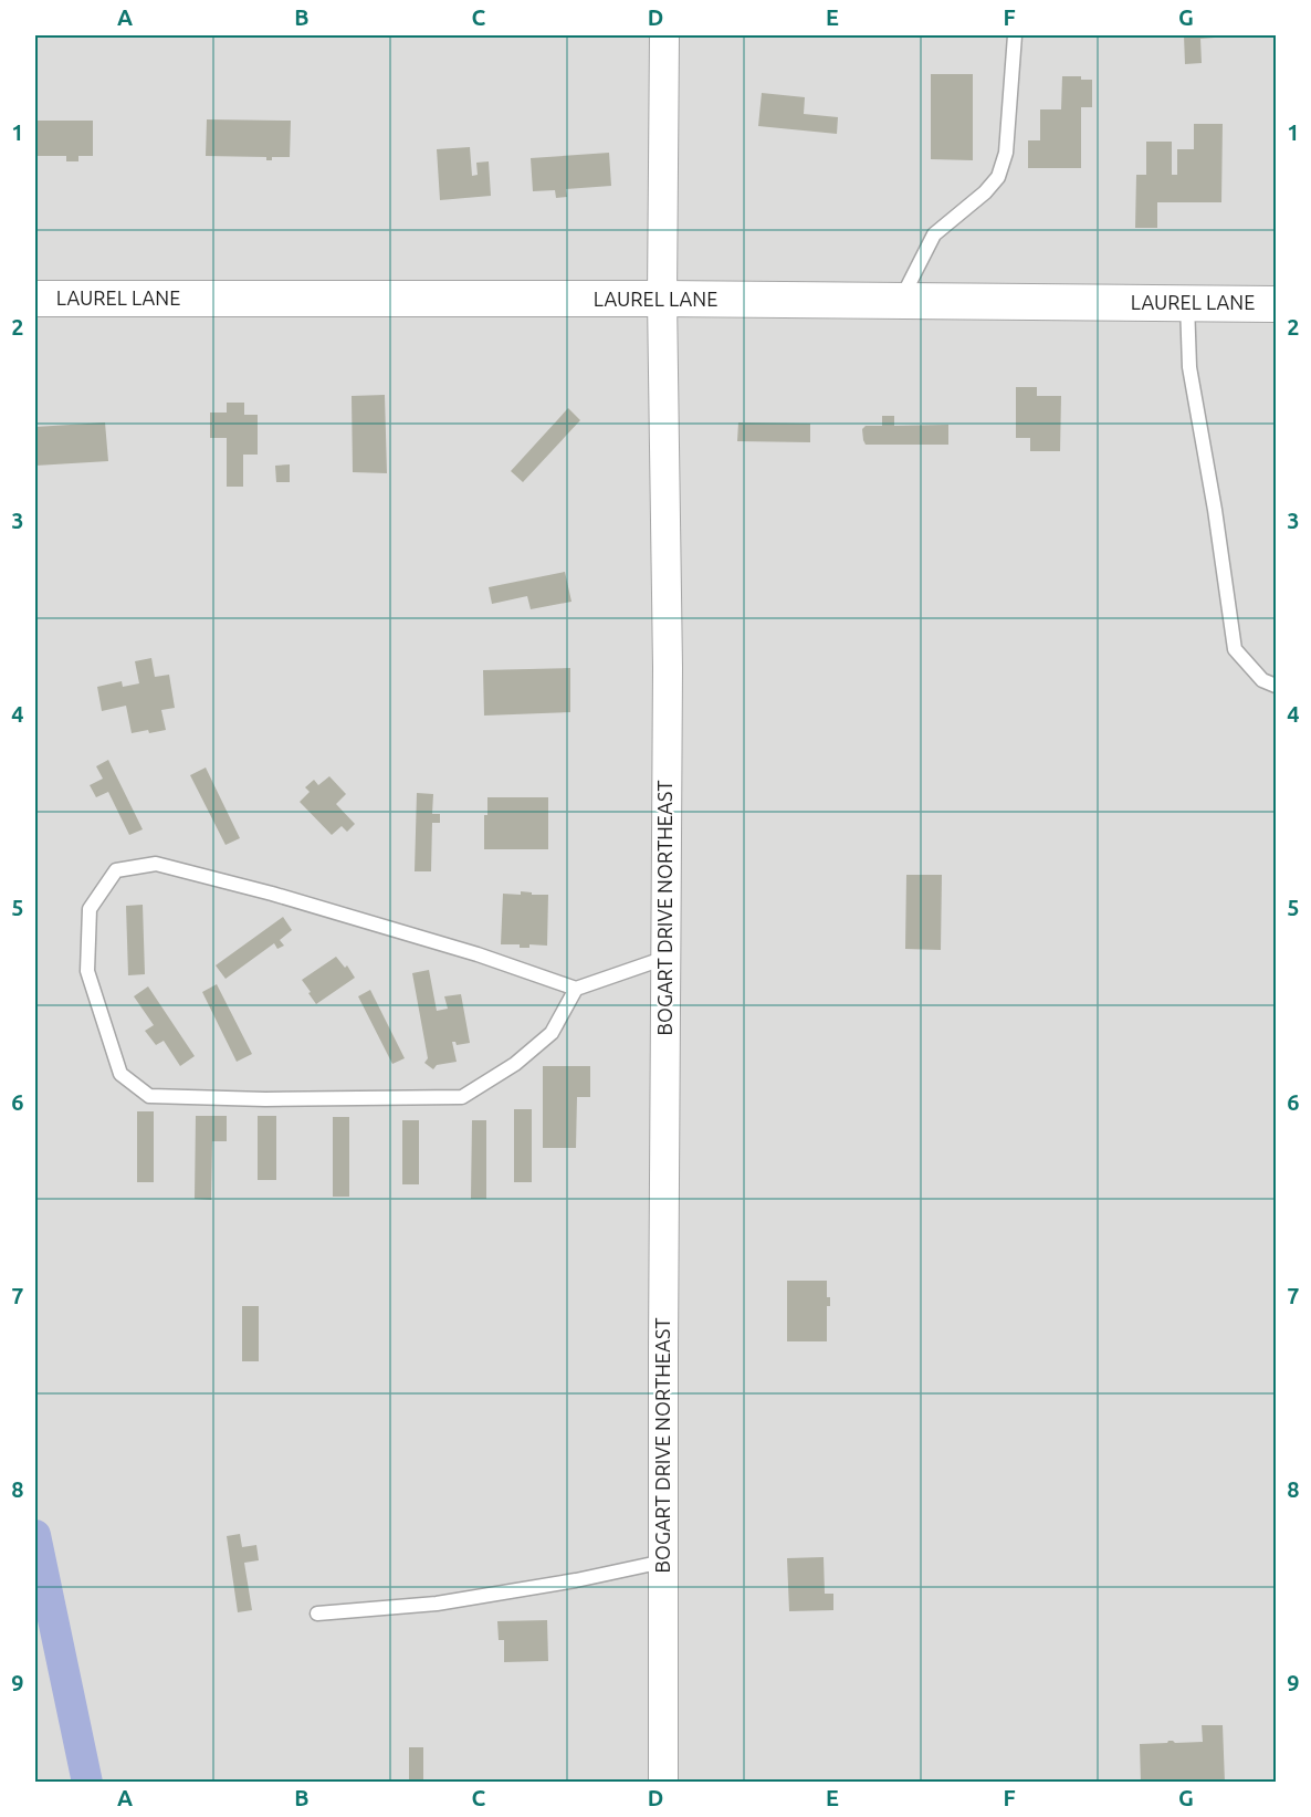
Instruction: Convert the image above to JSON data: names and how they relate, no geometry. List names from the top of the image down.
{
  "streets": {
    "street": ["LAUREL LANE", "BOGART DRIVE NORTHEAST"]
  },
  "crossings": [
    ["LAUREL LANE", "BOGART DRIVE NORTHEAST"]
  ],
  "grid": {
    "columns": [
      "A",
      "B",
      "C",
      "D",
      "E",
      "F",
      "G"
    ],
    "rows": [
      "1",
      "2",
      "3",
      "4",
      "5",
      "6",
      "7",
      "8",
      "9"
    ]
  }
}
